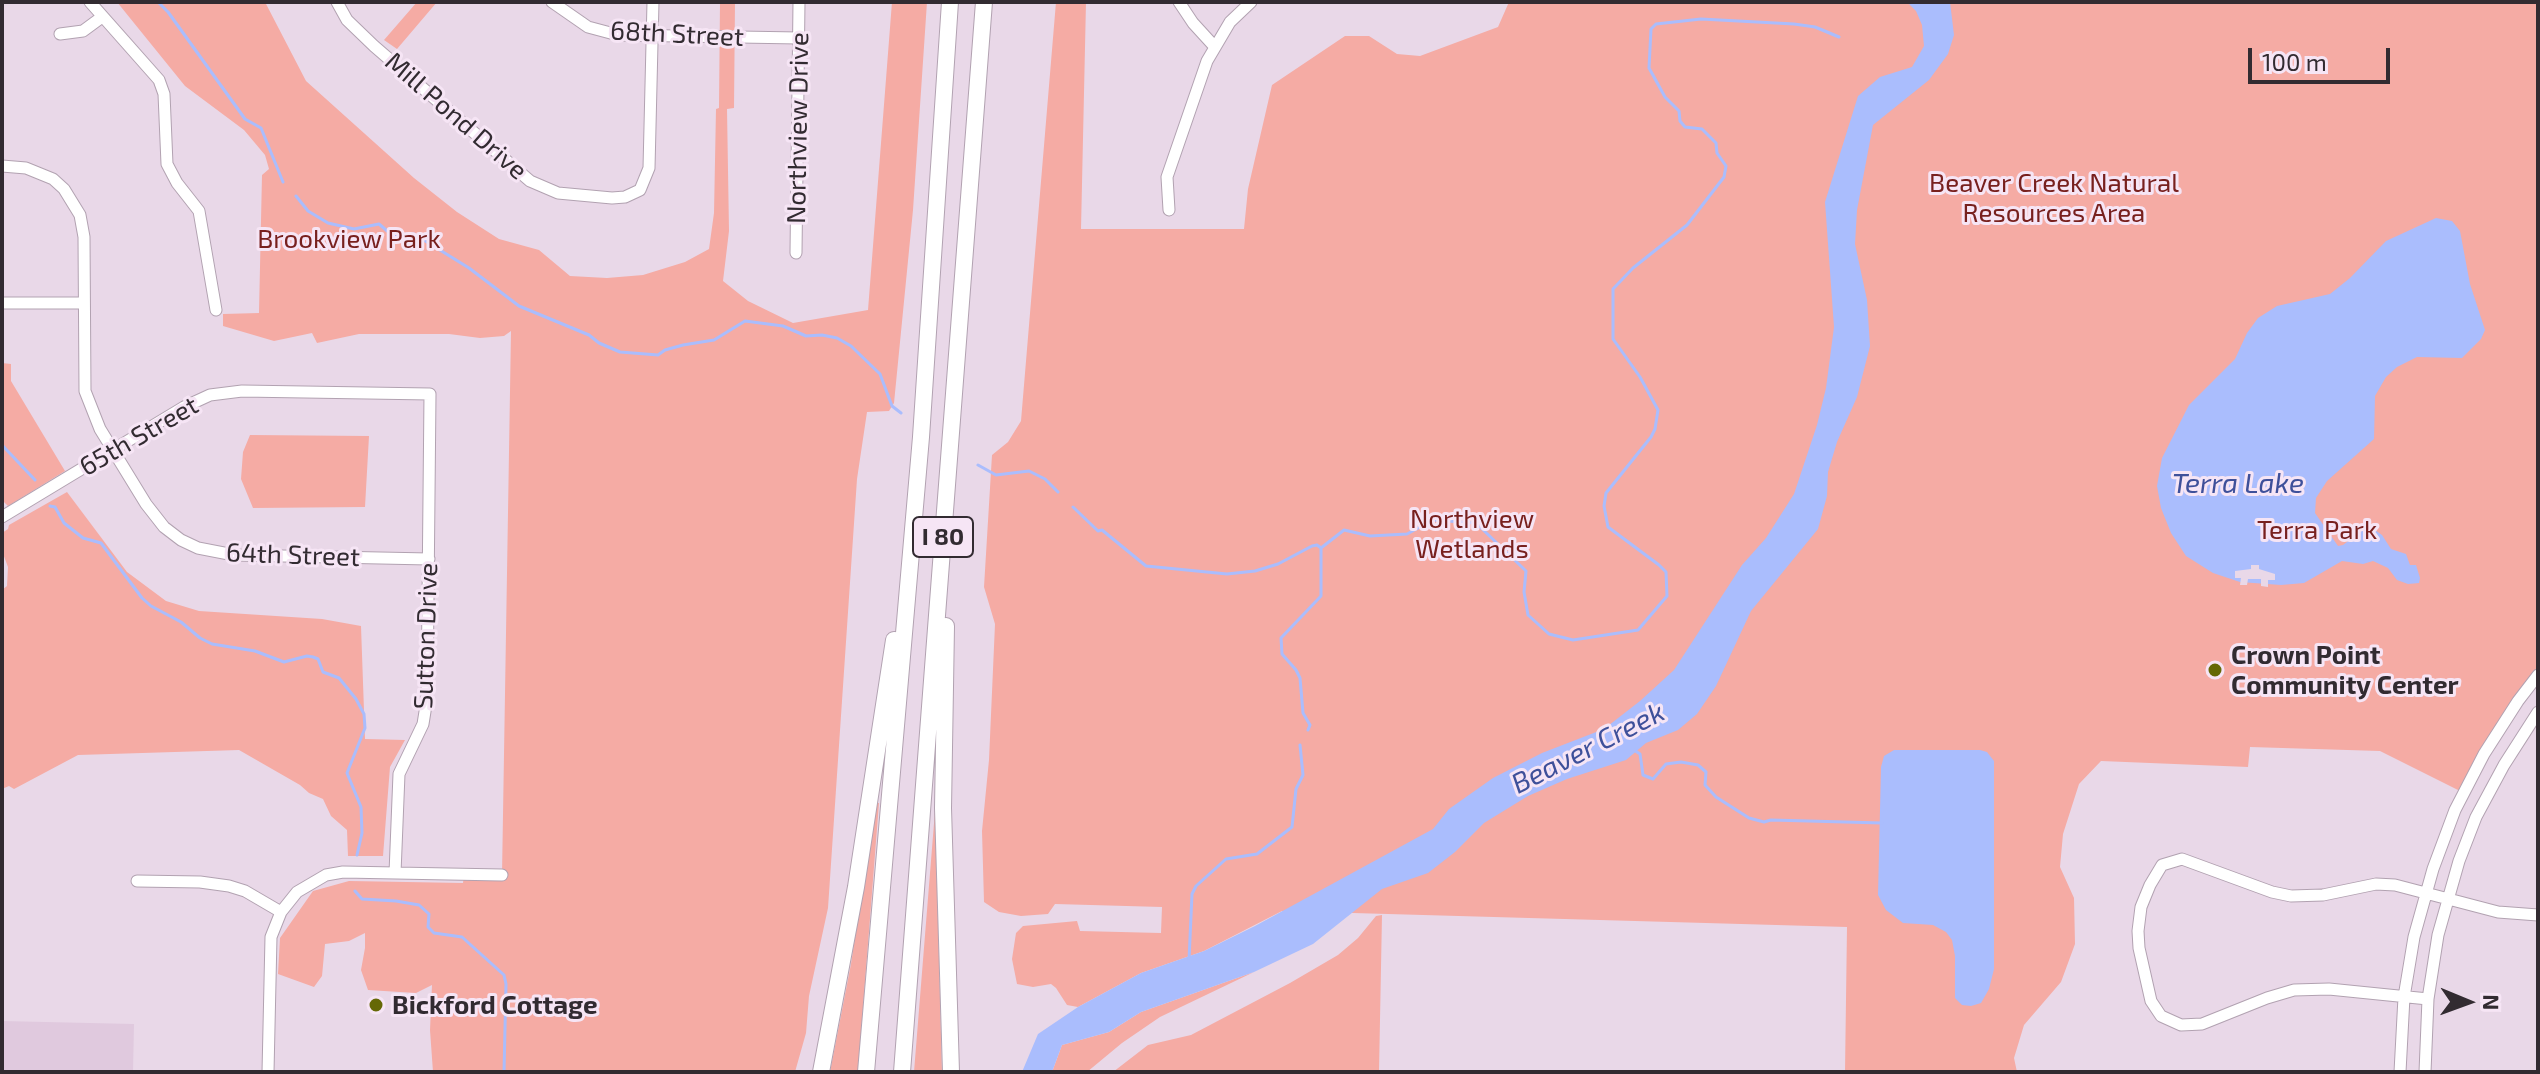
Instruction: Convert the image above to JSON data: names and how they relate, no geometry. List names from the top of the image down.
{
  "streets": {
    "highway": ["I 80"],
    "street": [
      "68th Street",
      "Mill Pond Drive",
      "Northview Drive",
      "65th Street",
      "64th Street",
      "Sutton Drive"
    ]
  },
  "crossings": [
    ["68th Street", "Mill Pond Drive"],
    ["68th Street", "Northview Drive"],
    ["65th Street", "64th Street"],
    ["65th Street", "Sutton Drive"],
    ["64th Street", "Sutton Drive"]
  ],
  "water": ["Terra Lake", "Beaver Creek"],
  "parks": [
    "Beaver Creek Natural Resources Area",
    "Brookview Park",
    "Northview Wetlands",
    "Terra Park"
  ],
  "places": ["Crown Point Community Center", "Bickford Cottage"],
  "scale_bar": "100 m",
  "north": "right"
}
